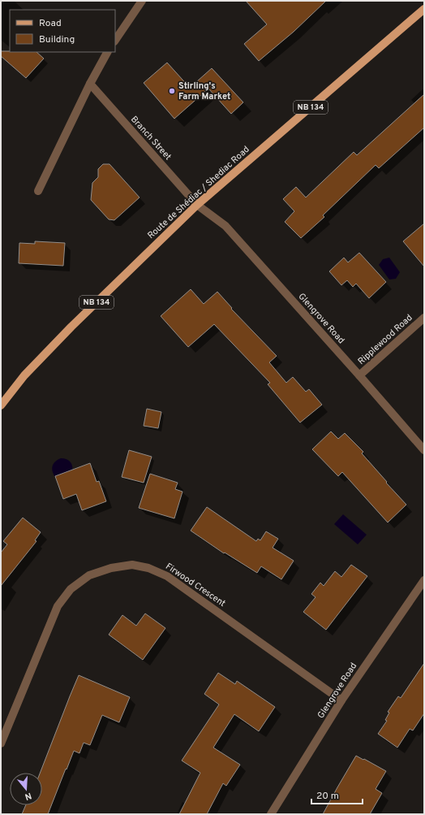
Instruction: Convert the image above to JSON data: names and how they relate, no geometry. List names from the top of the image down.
{
  "streets": {
    "main road": ["NB 134", "Route de Shédiac / Shediac Road"],
    "street": [
      "Branch Street",
      "Glengrove Road",
      "Ripplewood Road",
      "Firwood Crescent"
    ]
  },
  "crossings": [
    ["Branch Street", "Route de Shédiac / Shediac Road"],
    ["Branch Street", "Glengrove Road"],
    ["Route de Shédiac / Shediac Road", "Glengrove Road"],
    ["Glengrove Road", "Ripplewood Road"],
    ["Glengrove Road", "Firwood Crescent"]
  ],
  "places": ["Stirling's Farm Market"],
  "legend": ["Road", "Building"],
  "scale_bar": "20 m",
  "north": "bottom"
}
